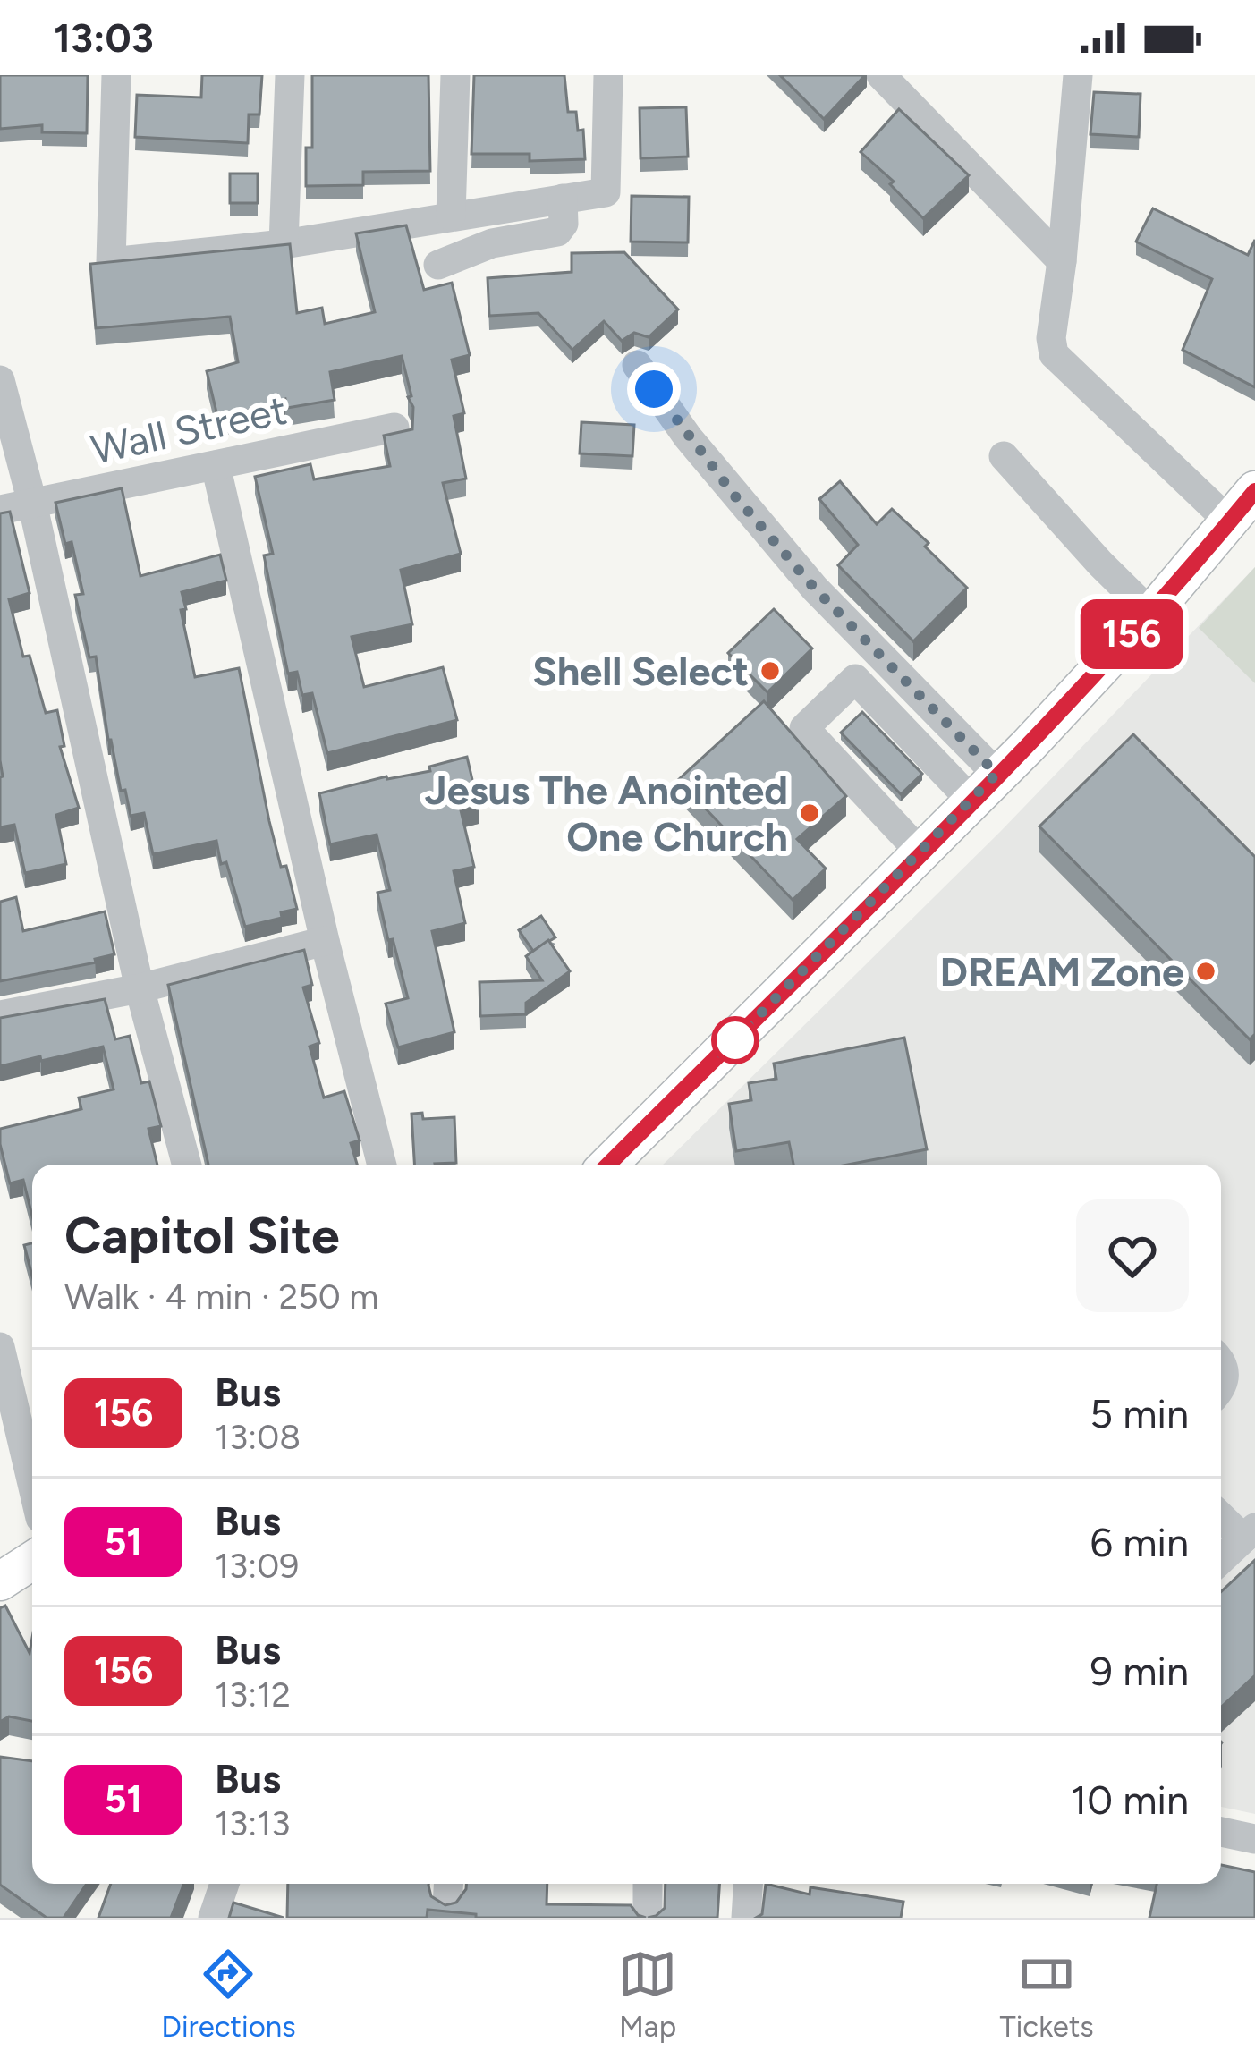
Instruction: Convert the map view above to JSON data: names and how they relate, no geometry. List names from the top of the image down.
{
  "streets": {
    "street": ["Wall Street"]
  },
  "places": ["Shell Select", "Jesus The Anointed One Church", "DREAM Zone"],
  "lines": ["bus line 156"],
  "page": {
    "status": "13:03",
    "on_map": "156",
    "heading": ["Capitol Site", "Walk · 4 min · 250 m"],
    "list": [
      {
        "mark": "156",
        "name": "Bus",
        "note": "13:08",
        "value": "5 min"
      },
      {
        "mark": "51",
        "name": "Bus",
        "note": "13:09",
        "value": "6 min"
      },
      {
        "mark": "156",
        "name": "Bus",
        "note": "13:12",
        "value": "9 min"
      },
      {
        "mark": "51",
        "name": "Bus",
        "note": "13:13",
        "value": "10 min"
      }
    ],
    "tabs": ["Directions", "Map", "Tickets"]
  }
}
